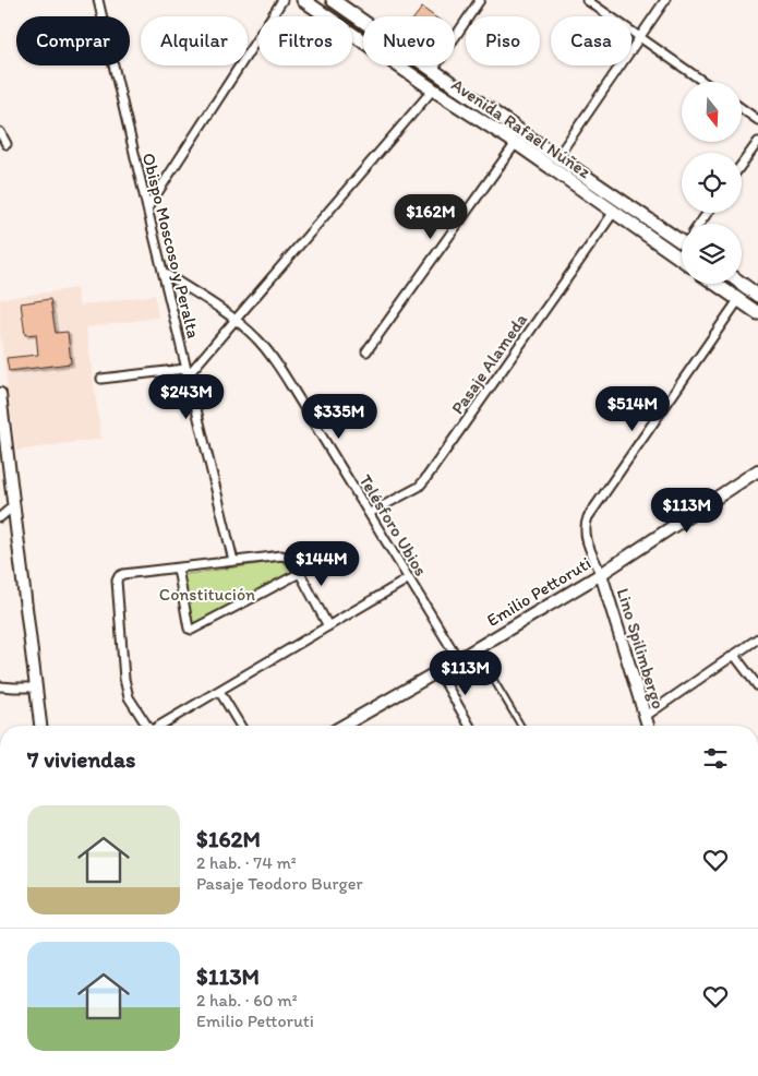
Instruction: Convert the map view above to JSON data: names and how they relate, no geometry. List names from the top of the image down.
{
  "streets": {
    "main road": ["Avenida Rafael Núñez", "Emilio Pettoruti", "Lino Spilimbergo"],
    "street": ["Obispo Moscoso y Peralta", "Pasaje Alameda", "Telésforo Ubios"]
  },
  "crossings": [
    ["Avenida Rafael Núñez", "Pasaje Alameda"],
    ["Obispo Moscoso y Peralta", "Telésforo Ubios"],
    ["Pasaje Alameda", "Telésforo Ubios"],
    ["Telésforo Ubios", "Emilio Pettoruti"],
    ["Emilio Pettoruti", "Lino Spilimbergo"]
  ],
  "parks": ["Constitución"],
  "north": "bottom",
  "page": {
    "chip": [
      "Comprar",
      "Alquilar",
      "Filtros",
      "Nuevo",
      "Piso",
      "Casa"
    ],
    "price": [
      "$162M",
      "$243M",
      "$514M",
      "$335M",
      "$113M",
      "$144M",
      "$113M"
    ],
    "heading": "7 viviendas",
    "list": [
      {
        "name": "$162M",
        "note": "2 hab. · 74 m² · Pasaje Teodoro Burger"
      },
      {
        "name": "$113M",
        "note": "2 hab. · 60 m² · Emilio Pettoruti"
      }
    ]
  }
}
